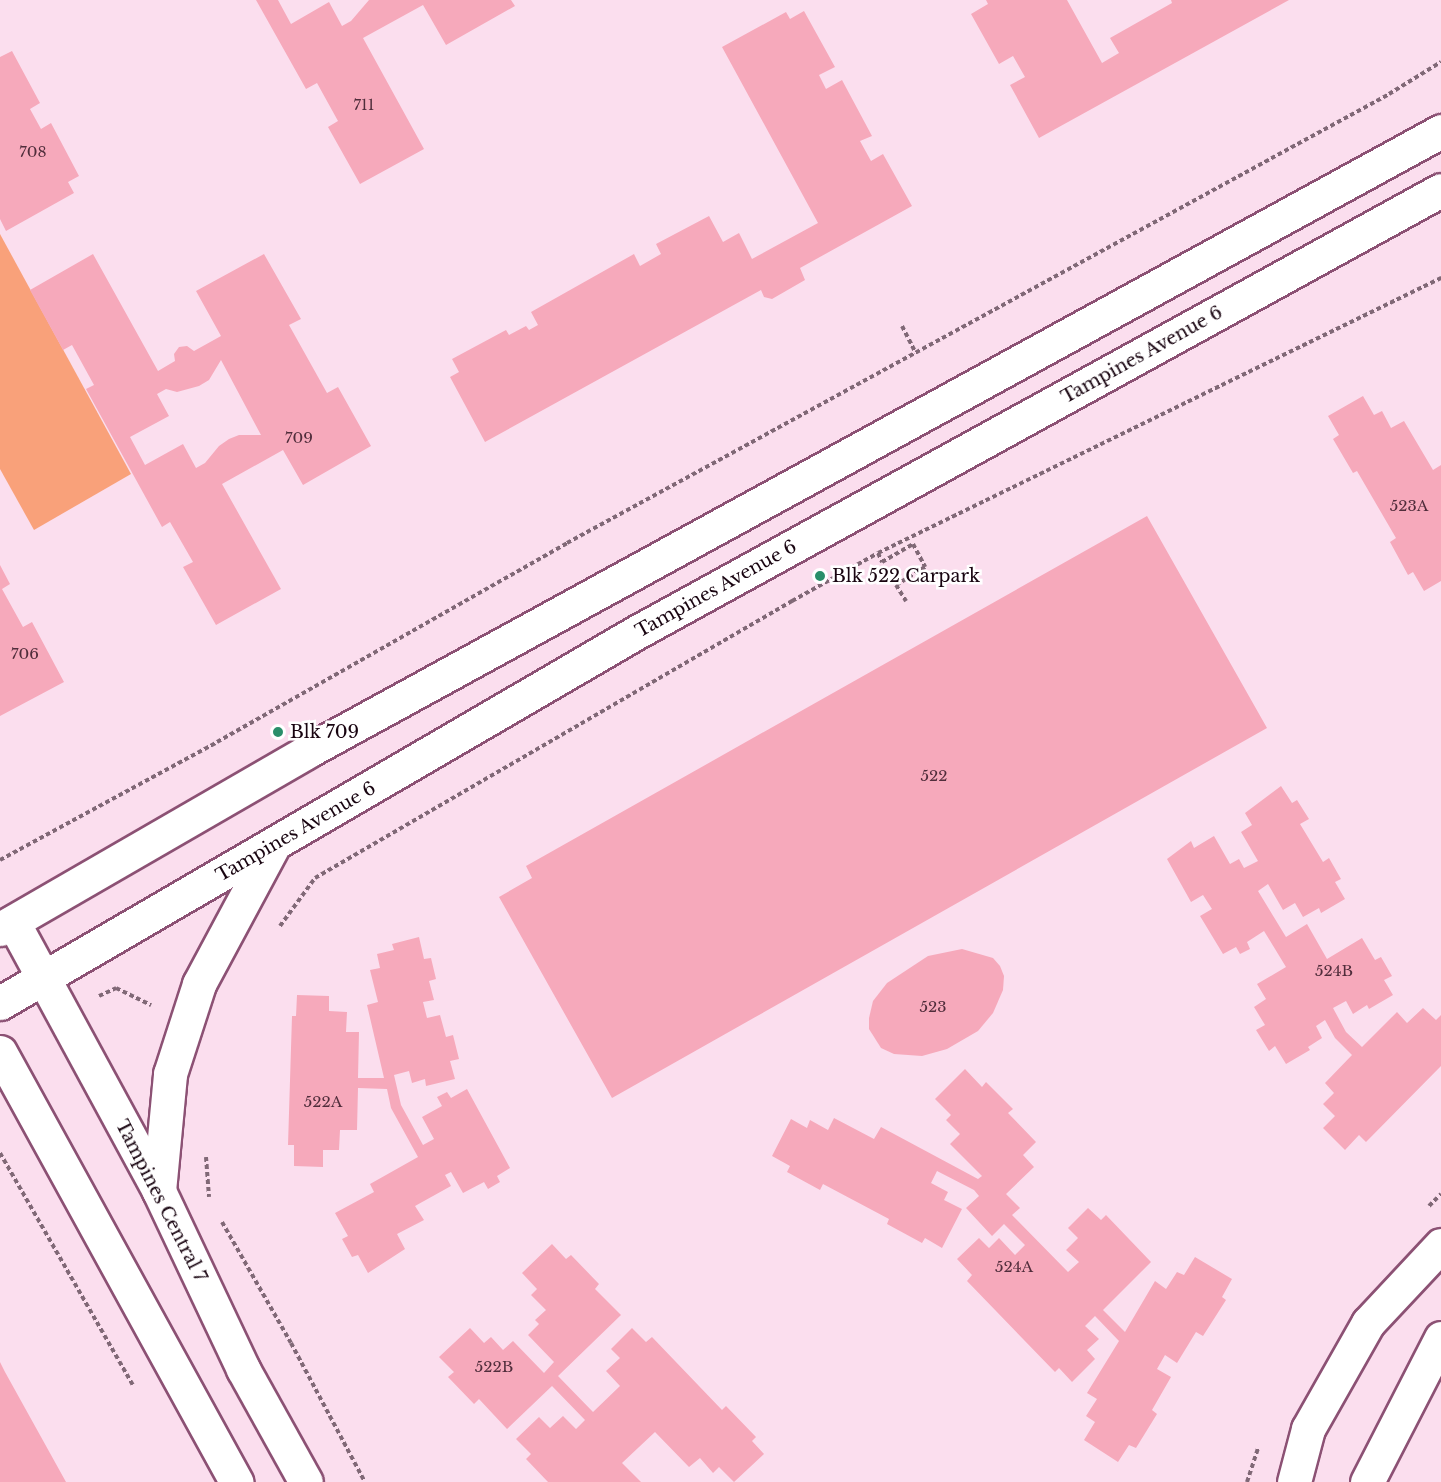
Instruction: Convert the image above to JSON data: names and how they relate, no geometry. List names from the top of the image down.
{
  "streets": {
    "street": ["Tampines Avenue 6", "Tampines Central 7"]
  },
  "crossings": [
    ["Tampines Avenue 6", "Tampines Central 7"]
  ],
  "places": ["Blk 522 Carpark", "Blk 709"],
  "house_numbers": [
    "711",
    "708",
    "709",
    "523A",
    "706",
    "522",
    "524B",
    "523",
    "522A",
    "524A",
    "522B"
  ]
}
